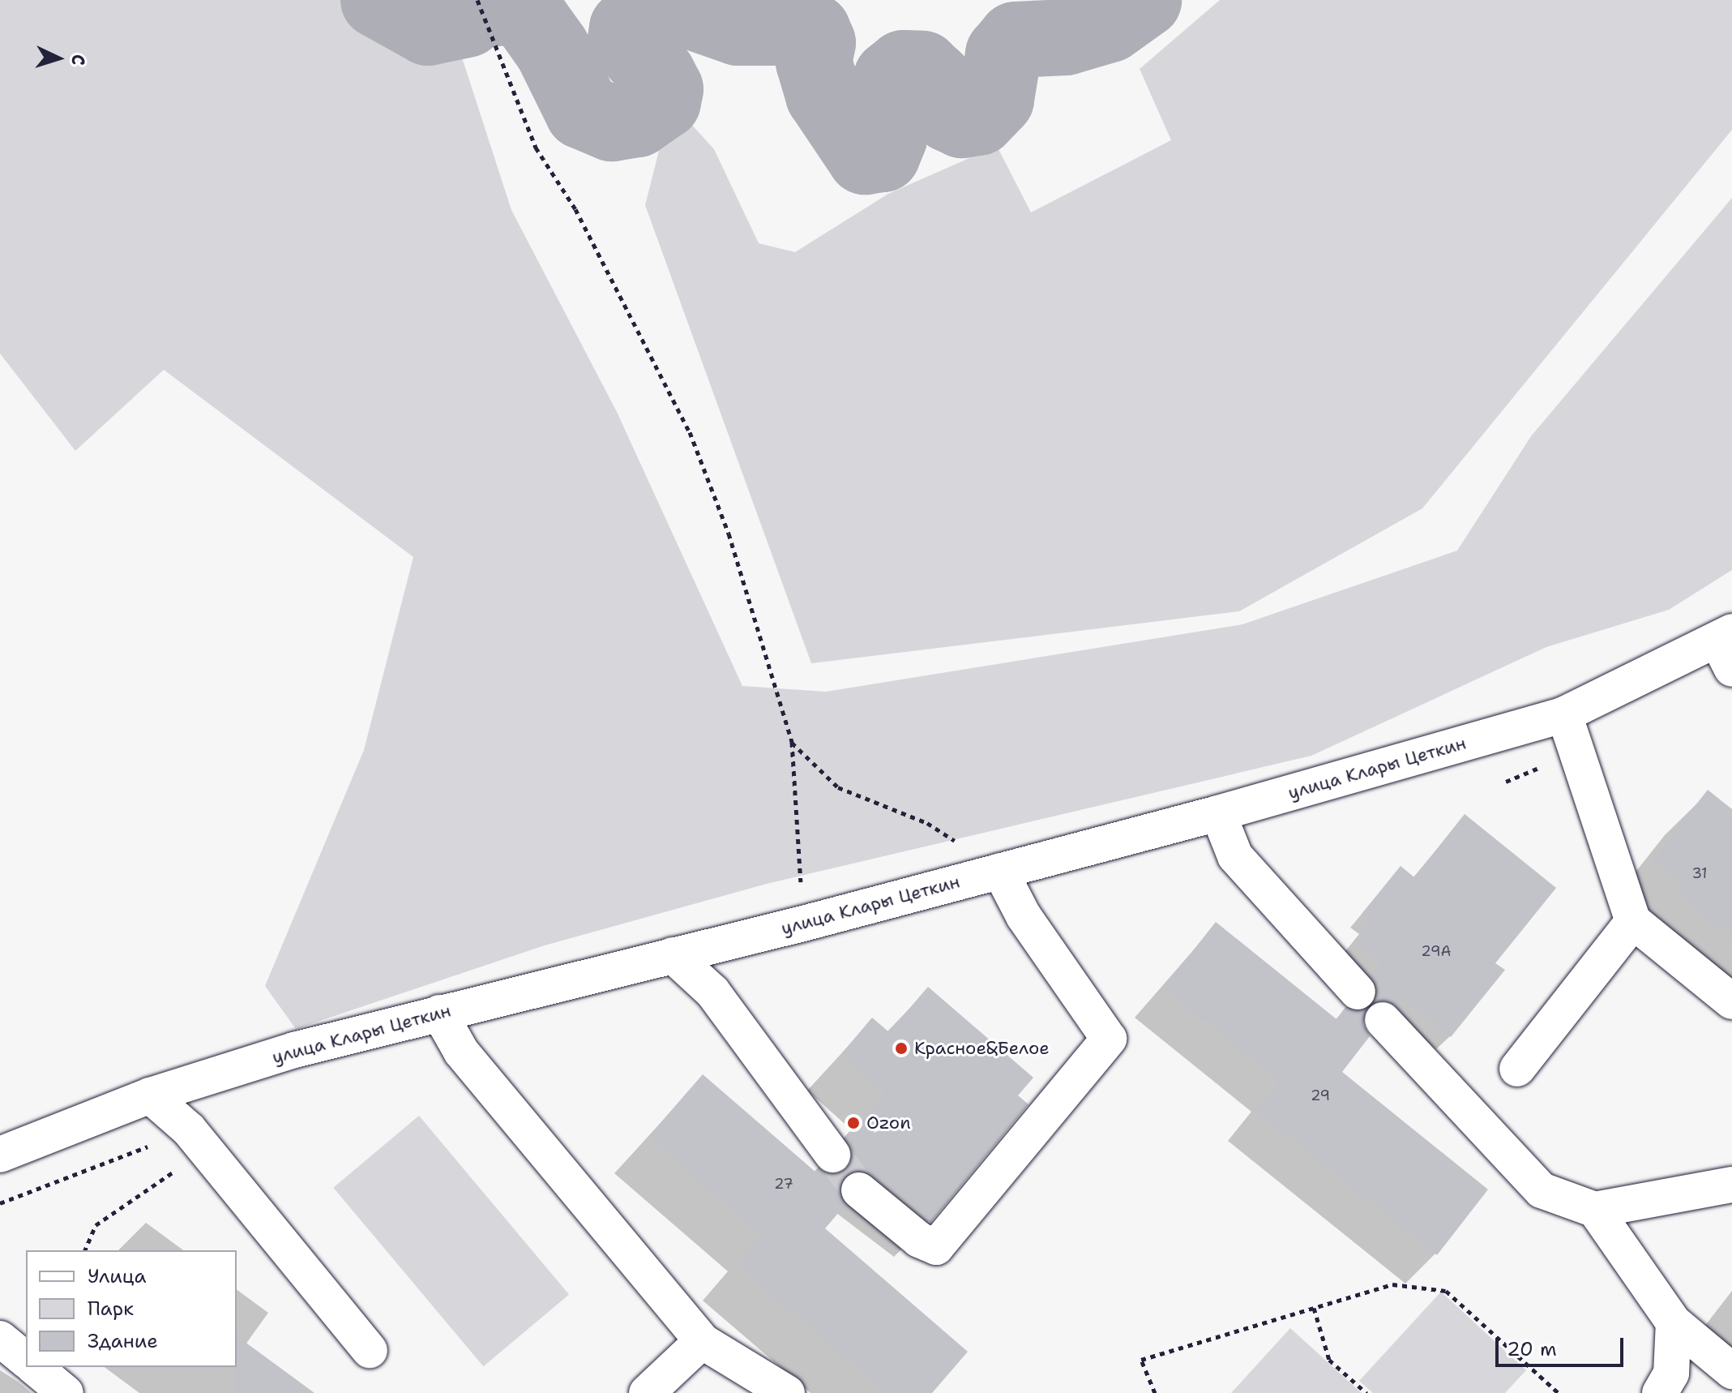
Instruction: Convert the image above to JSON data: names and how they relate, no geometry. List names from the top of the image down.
{
  "streets": {
    "street": ["улица Клары Цеткин"]
  },
  "places": ["Красное&Белое", "Ozon"],
  "house_numbers": [
    "31",
    "29А",
    "29",
    "27"
  ],
  "legend": ["Улица", "Парк", "Здание"],
  "scale_bar": "20 m",
  "north": "right"
}
